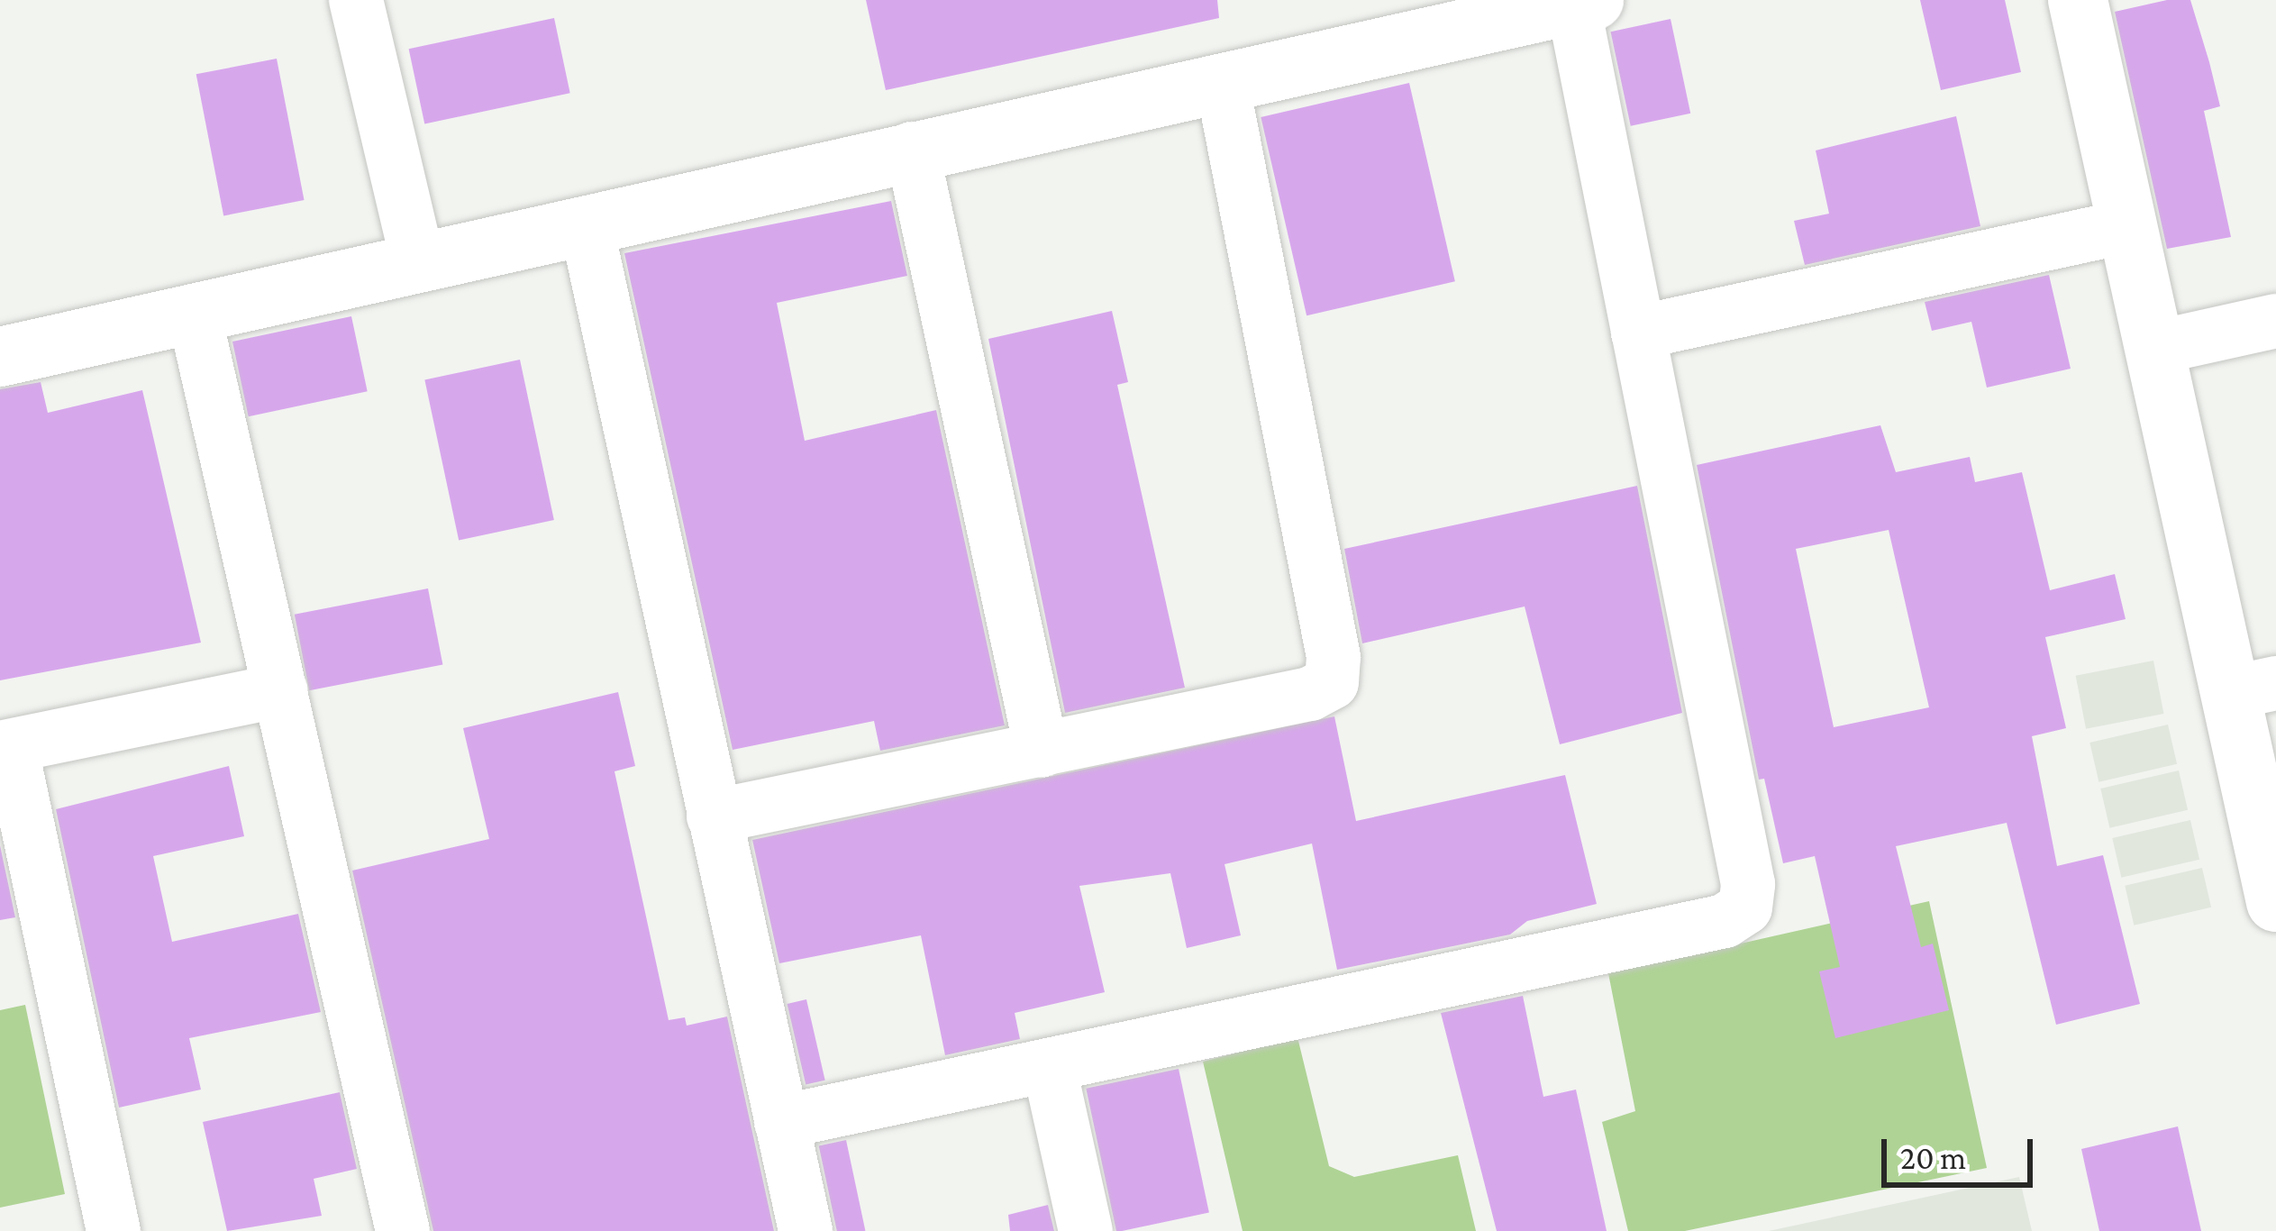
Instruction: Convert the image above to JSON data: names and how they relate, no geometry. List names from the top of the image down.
{
  "scale_bar": "20 m"
}
